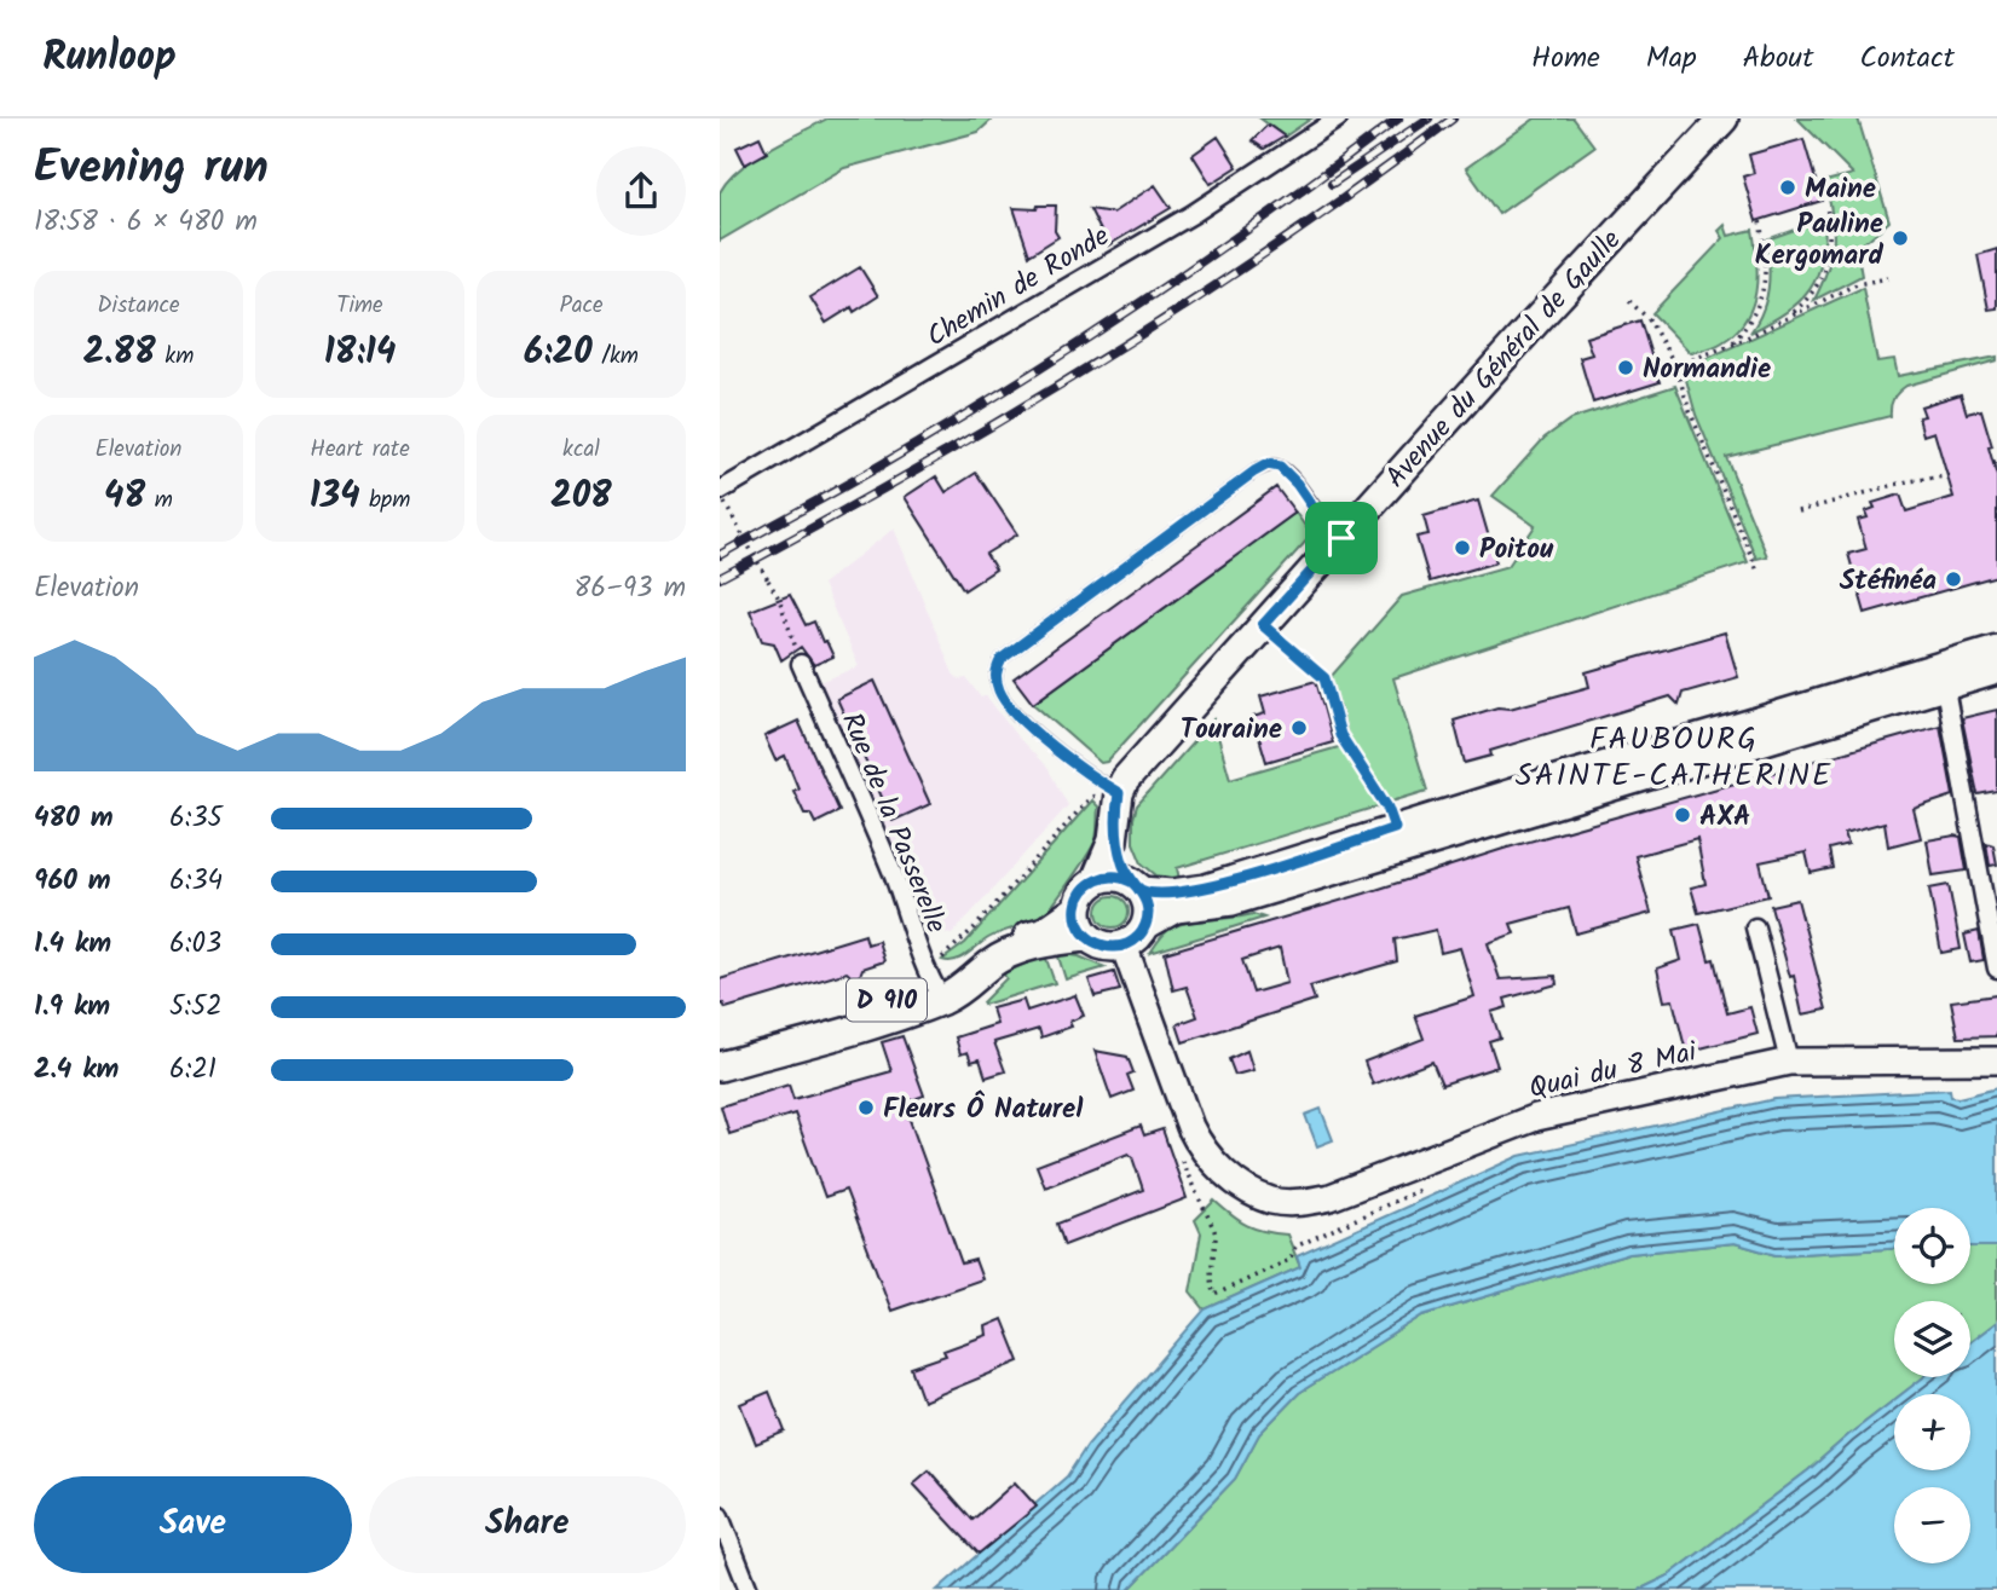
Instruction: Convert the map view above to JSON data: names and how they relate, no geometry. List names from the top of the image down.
{
  "streets": {
    "main road": ["Avenue du Général de Gaulle", "D 910", "Quai du 8 Mai"],
    "street": ["Chemin de Ronde", "Rue de la Passerelle"]
  },
  "crossings": [
    ["Avenue du Général de Gaulle", "D 910"],
    ["Avenue du Général de Gaulle", "Quai du 8 Mai"],
    ["Rue de la Passerelle", "D 910"],
    ["D 910", "Quai du 8 Mai"]
  ],
  "districts": ["FAUBOURG SAINTE-CATHERINE"],
  "places": [
    "Maine",
    "Pauline Kergomard",
    "Normandie",
    "Poitou",
    "Stéfinéa",
    "Touraine",
    "AXA",
    "Fleurs Ô Naturel"
  ],
  "page": {
    "header": "Runloop",
    "nav": [
      "Home",
      "Map",
      "About",
      "Contact"
    ],
    "heading": ["Evening run", "18:58 · 6 × 480 m"],
    "stats": [
      ["Distance", "2.88 km"],
      ["Time", "18:14"],
      ["Pace", "6:20 /km"],
      ["Elevation", "48 m"],
      ["Heart rate", "134 bpm"],
      ["kcal", "208"]
    ],
    "chart": ["Elevation", "86–93 m"],
    "list": [
      {
        "name": "480 m",
        "note": "6:35"
      },
      {
        "name": "960 m",
        "note": "6:34"
      },
      {
        "name": "1.4 km",
        "note": "6:03"
      },
      {
        "name": "1.9 km",
        "note": "5:52"
      },
      {
        "name": "2.4 km",
        "note": "6:21"
      }
    ],
    "map_buttons": ["+", "−"],
    "buttons": ["Save", "Share"]
  }
}
